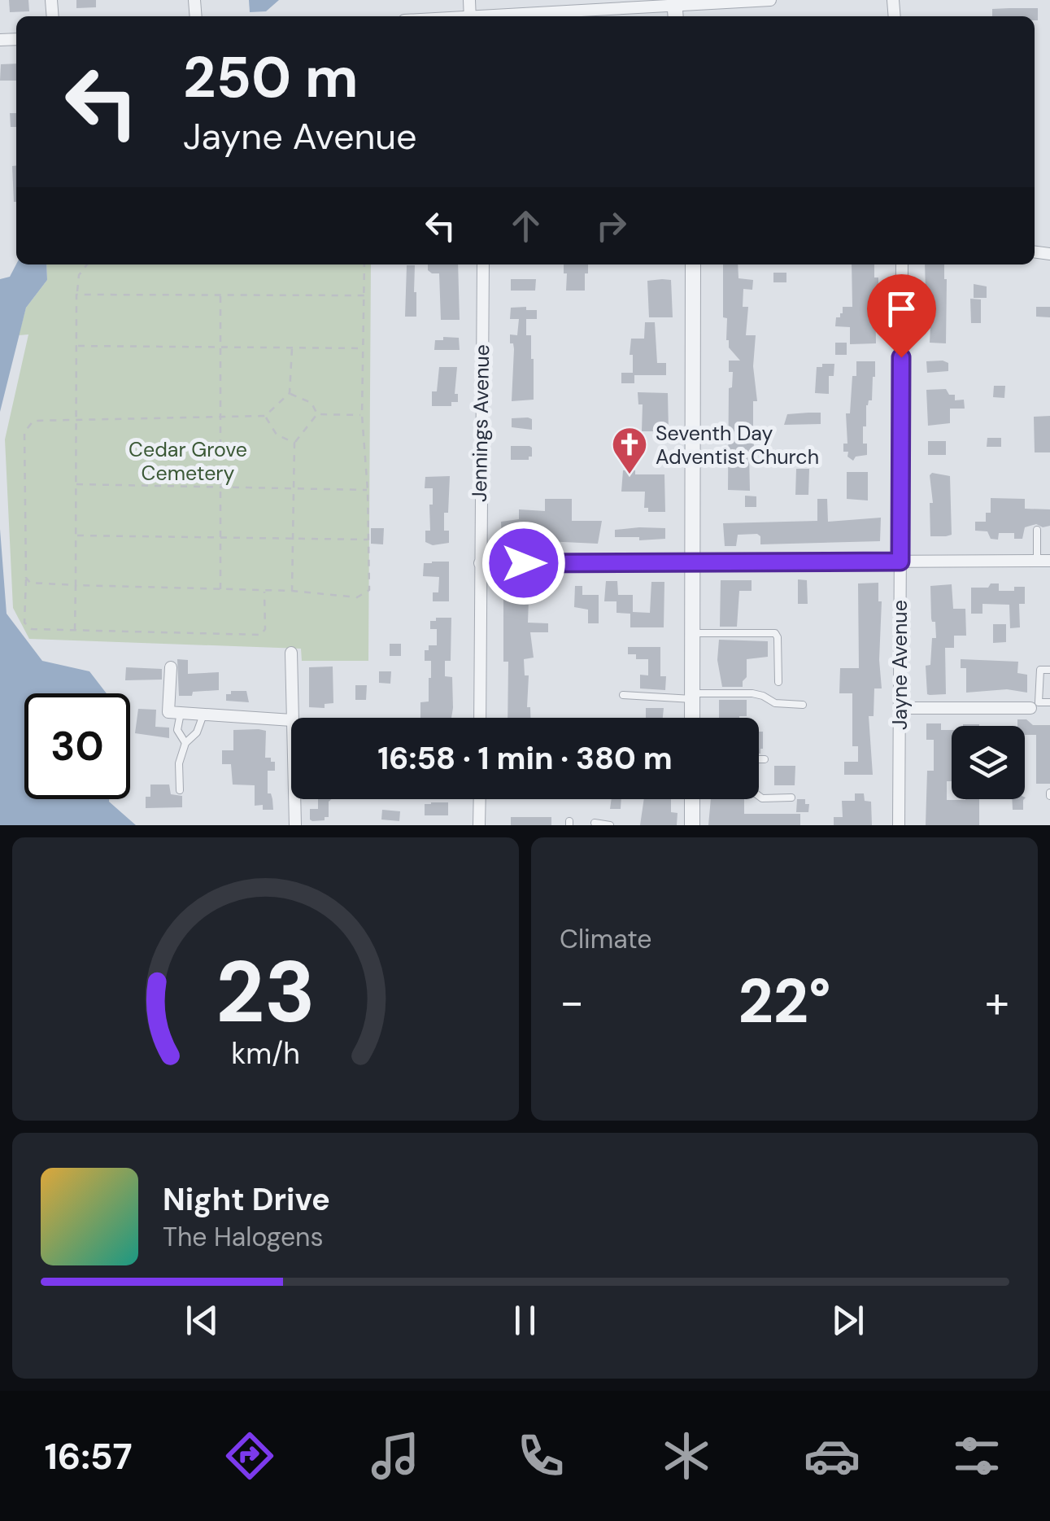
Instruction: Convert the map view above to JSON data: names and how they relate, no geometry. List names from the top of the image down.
{
  "streets": {
    "street": ["Jennings Avenue", "Jayne Avenue"]
  },
  "parks": ["Cedar Grove Cemetery"],
  "places": {
    "church": ["Seventh Day Adventist Church"]
  },
  "page": {
    "turn": ["250 m", "Jayne Avenue"],
    "limit": "30",
    "trip": "16:58 · 1 min · 380 m",
    "tile": "Climate",
    "heat": ["−", "22°", "+"],
    "song": ["Night Drive", "The Halogens"],
    "tabs": "16:57",
    "gauge": ["23", "km/h"]
  }
}
